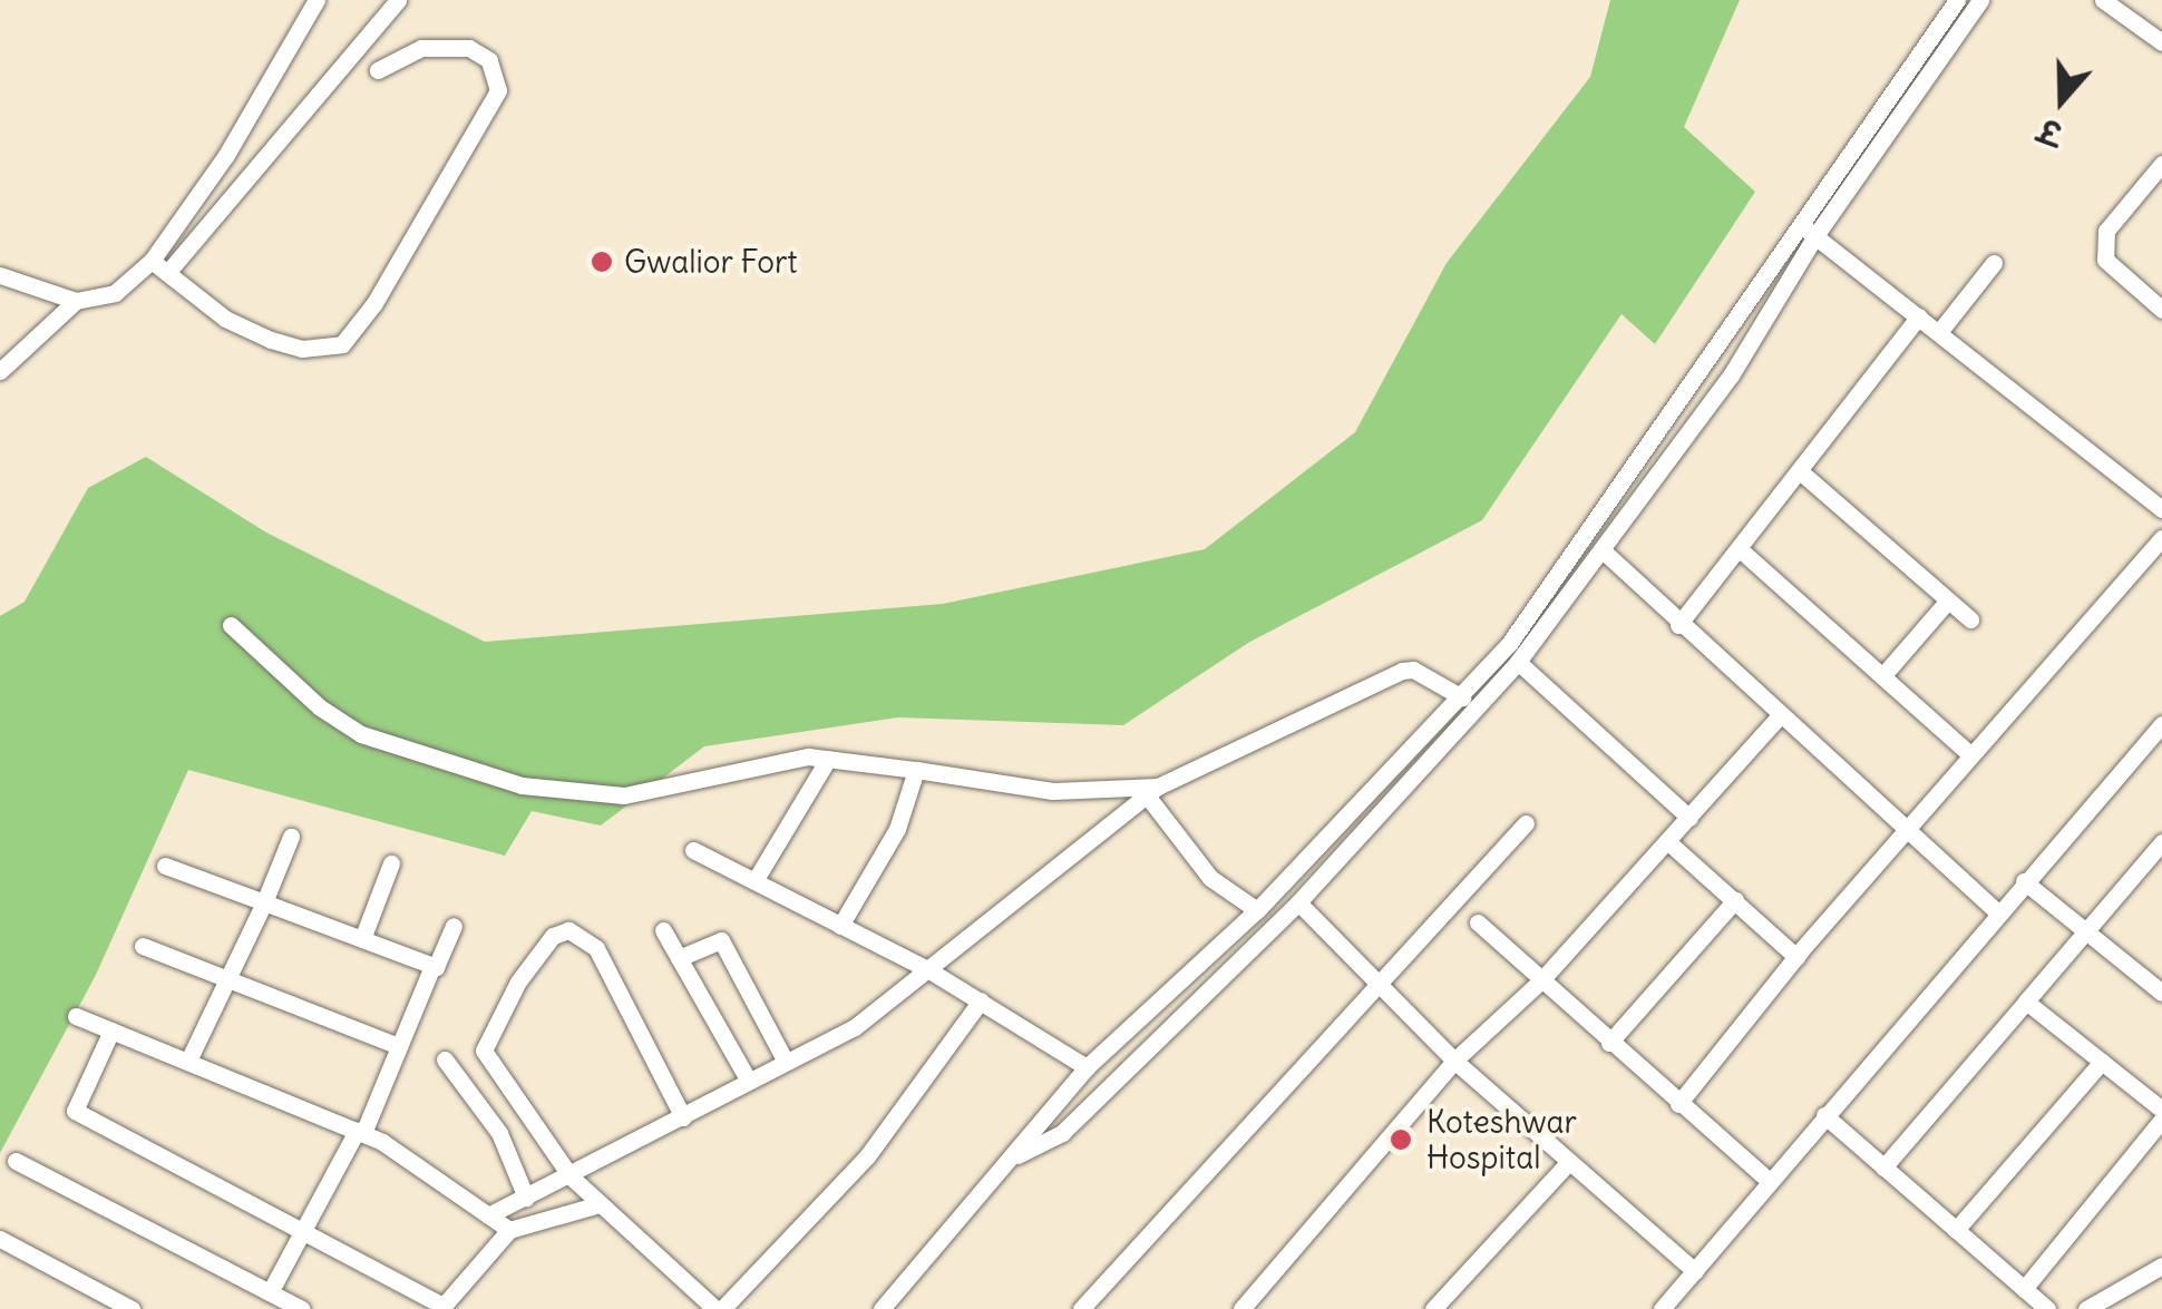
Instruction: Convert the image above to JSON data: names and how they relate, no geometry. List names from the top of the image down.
{
  "places": ["Gwalior Fort", "Koteshwar Hospital"],
  "north": "bottom"
}
